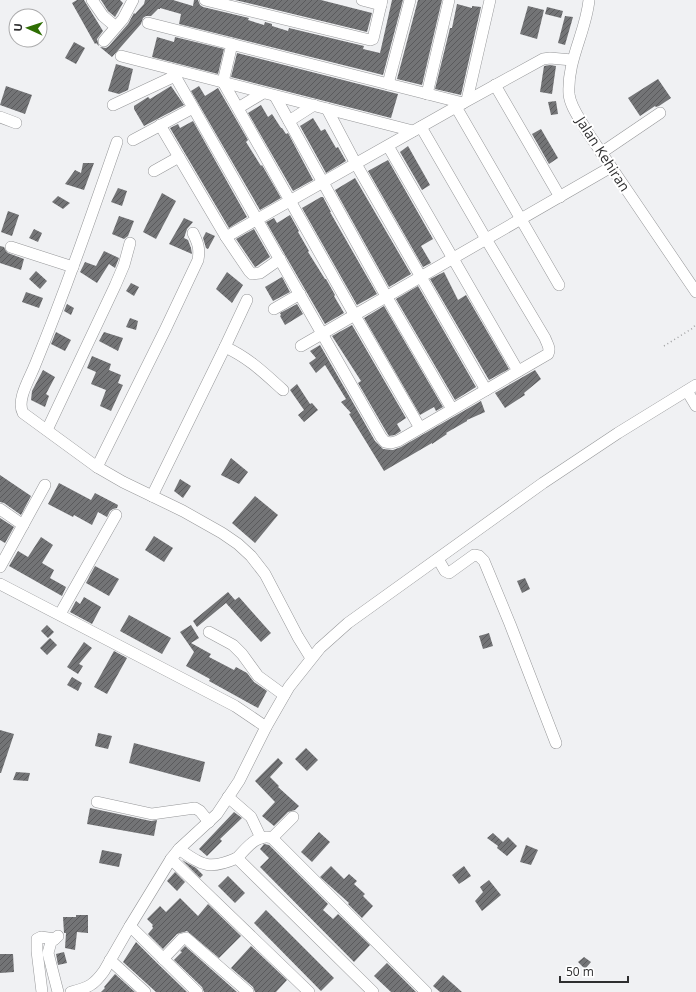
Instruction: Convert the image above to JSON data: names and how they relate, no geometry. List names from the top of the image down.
{
  "streets": {
    "street": ["Jalan Kehiran"]
  },
  "scale_bar": "50 m",
  "north": "left"
}
